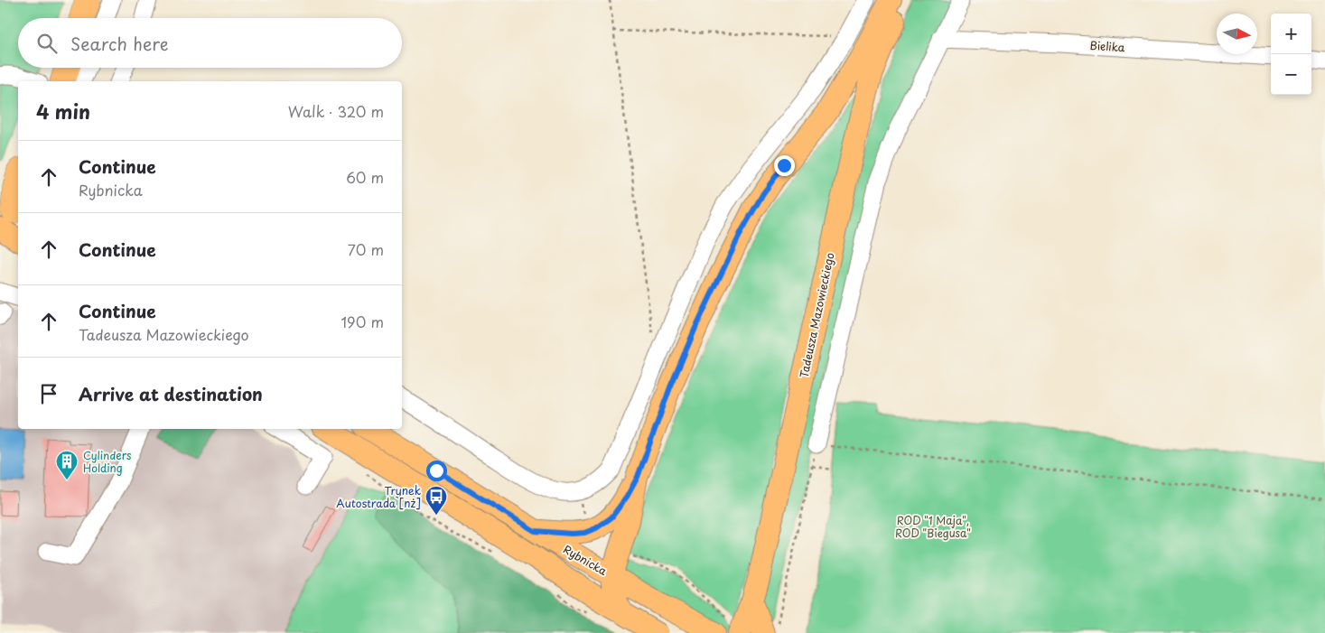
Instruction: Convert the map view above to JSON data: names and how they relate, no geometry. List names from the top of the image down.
{
  "streets": {
    "main road": ["Tadeusza Mazowieckiego", "Rybnicka"],
    "street": ["Bielika"]
  },
  "crossings": [
    ["Tadeusza Mazowieckiego", "Rybnicka"]
  ],
  "parks": ["ROD \"1 Maja\", ROD \"Biegusa\""],
  "places": {
    "building": ["Cylinders Holding"],
    "bus stop": ["Trynek Autostrada [nż]"]
  },
  "north": "right",
  "page": {
    "map_buttons": ["+", "−"],
    "search": "Search here",
    "heading": ["4 min", "Walk · 320 m"],
    "list": [
      ["Continue", "Rybnicka", "60 m"],
      ["Continue", "70 m"],
      ["Continue", "Tadeusza Mazowieckiego", "190 m"],
      "Arrive at destination"
    ]
  }
}
